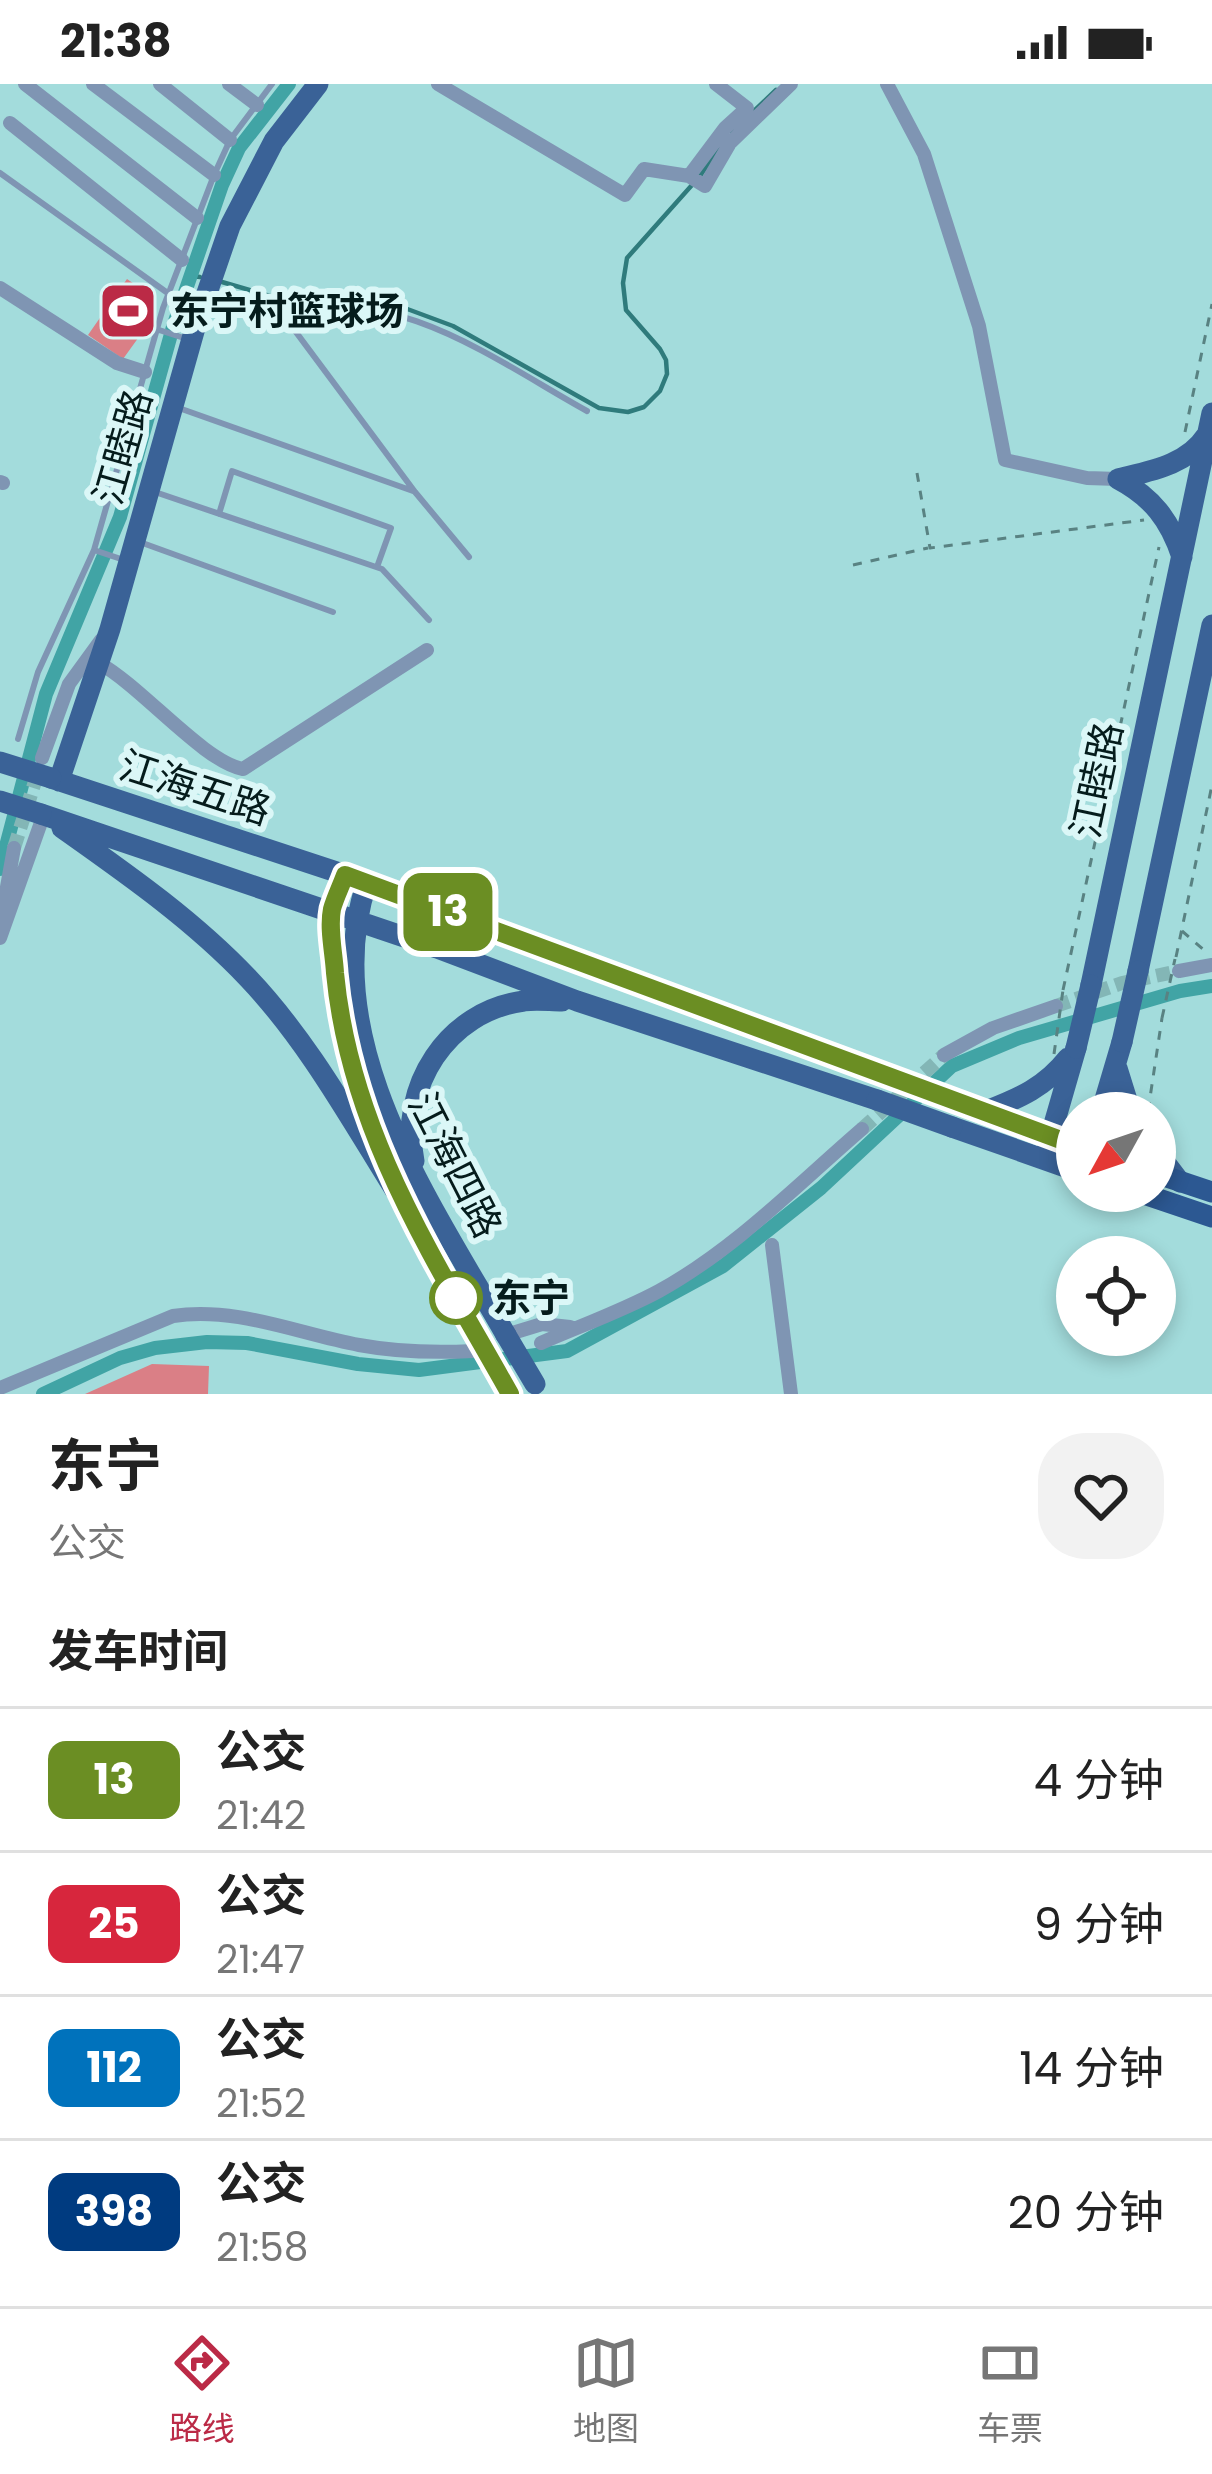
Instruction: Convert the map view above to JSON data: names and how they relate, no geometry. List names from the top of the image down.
{
  "streets": {
    "main road": ["江睦路", "江海五路", "江海四路"]
  },
  "crossings": [
    ["江睦路", "江海五路"],
    ["江海五路", "江海四路"]
  ],
  "places": {
    "sports": ["东宁村篮球场"],
    "other": ["东宁"]
  },
  "lines": ["bus line 13"],
  "north": "bottom left",
  "page": {
    "status": "21:38",
    "on_map": "13",
    "heading": [
      ["东宁", "公交"],
      "发车时间"
    ],
    "list": [
      {
        "mark": "13",
        "name": "公交",
        "note": "21:42",
        "value": "4 分钟"
      },
      {
        "mark": "25",
        "name": "公交",
        "note": "21:47",
        "value": "9 分钟"
      },
      {
        "mark": "112",
        "name": "公交",
        "note": "21:52",
        "value": "14 分钟"
      },
      {
        "mark": "398",
        "name": "公交",
        "note": "21:58",
        "value": "20 分钟"
      }
    ],
    "tabs": ["路线", "地图", "车票"]
  }
}
